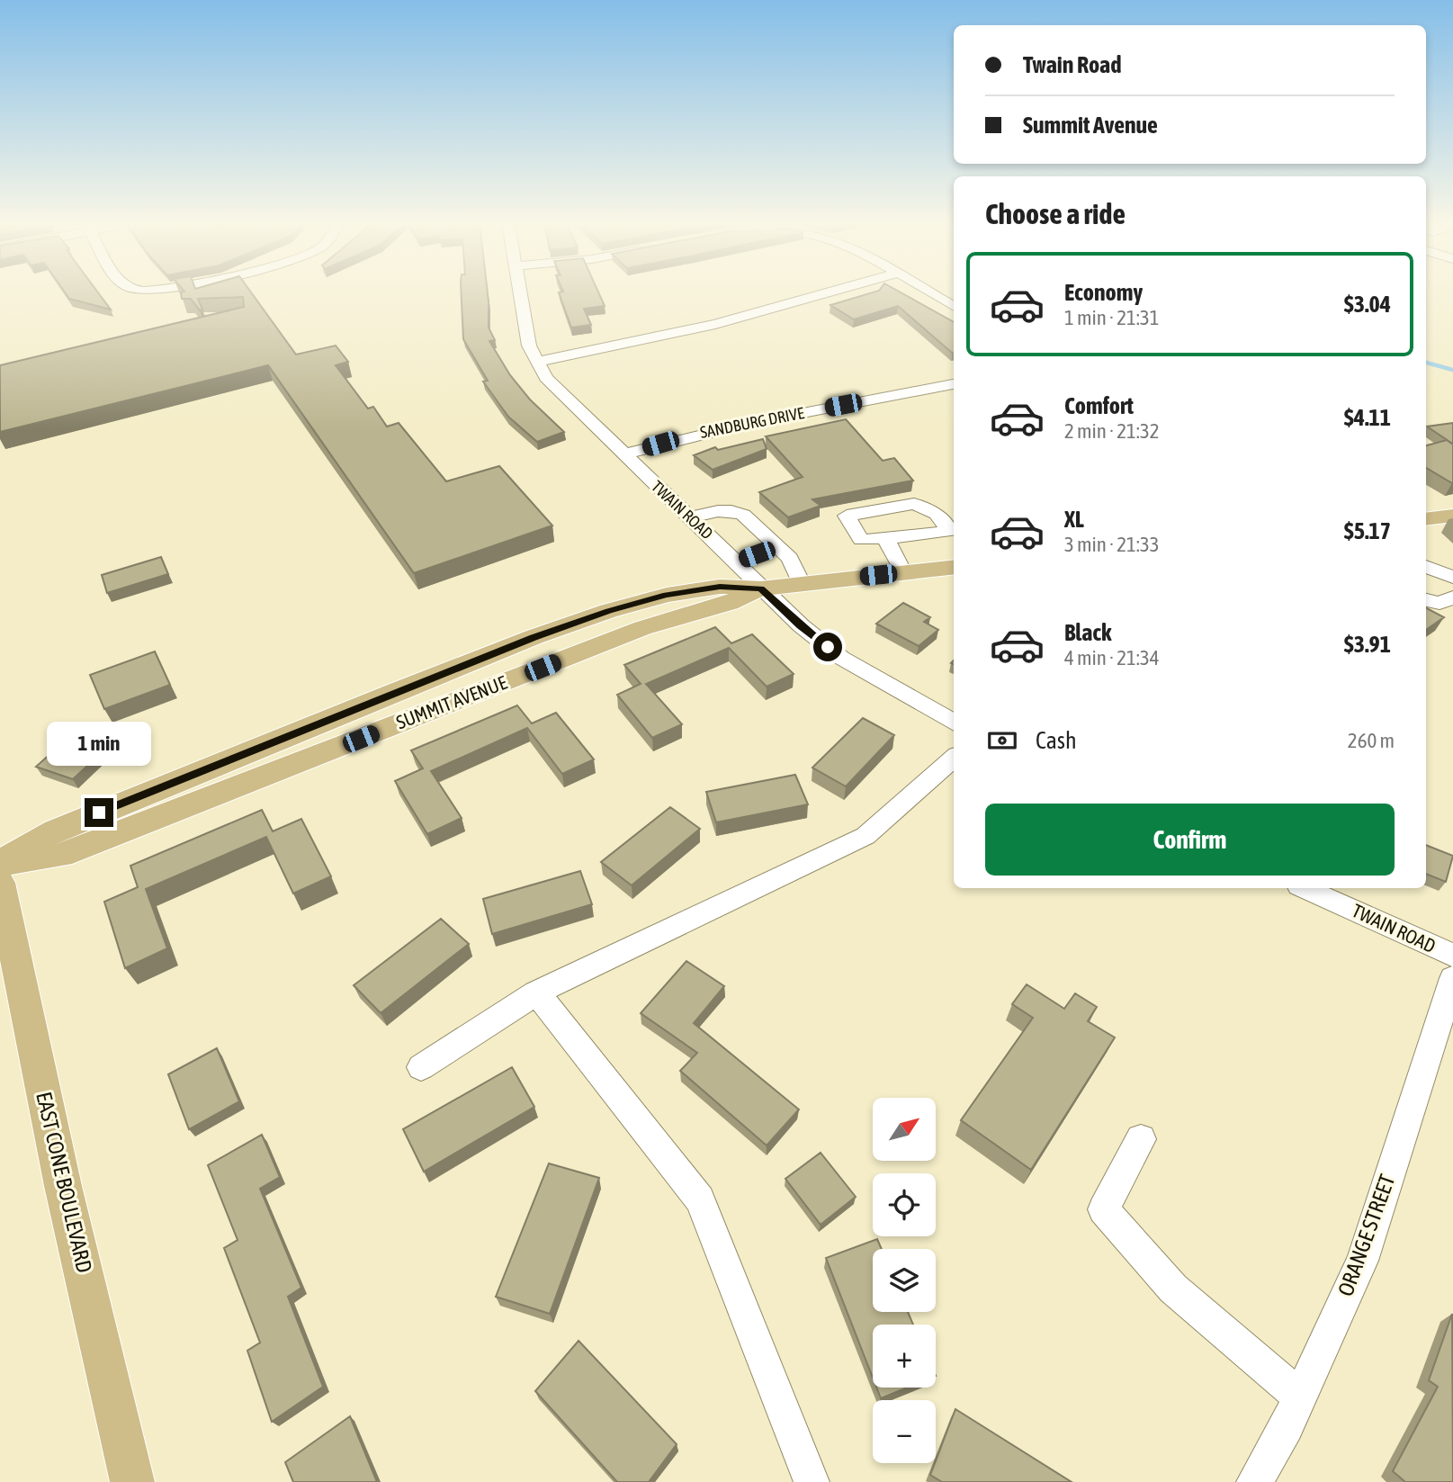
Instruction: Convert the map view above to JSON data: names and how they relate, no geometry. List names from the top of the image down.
{
  "streets": {
    "main road": ["SUMMIT AVENUE", "EAST CONE BOULEVARD"],
    "street": ["SANDBURG DRIVE", "TWAIN ROAD", "ORANGE STREET"]
  },
  "crossings": [
    ["SANDBURG DRIVE", "TWAIN ROAD"],
    ["TWAIN ROAD", "SUMMIT AVENUE"]
  ],
  "north": "top right",
  "page": {
    "banner": ["Twain Road", "Summit Avenue"],
    "heading": "Choose a ride",
    "list": [
      {
        "name": "Economy",
        "note": "1 min · 21:31",
        "value": "$3.04"
      },
      {
        "name": "Comfort",
        "note": "2 min · 21:32",
        "value": "$4.11"
      },
      {
        "name": "XL",
        "note": "3 min · 21:33",
        "value": "$5.17"
      },
      {
        "name": "Black",
        "note": "4 min · 21:34",
        "value": "$3.91"
      }
    ],
    "pay": ["Cash", "260 m"],
    "bubble": "1 min",
    "buttons": "Confirm",
    "map_buttons": ["+", "−"]
  }
}
